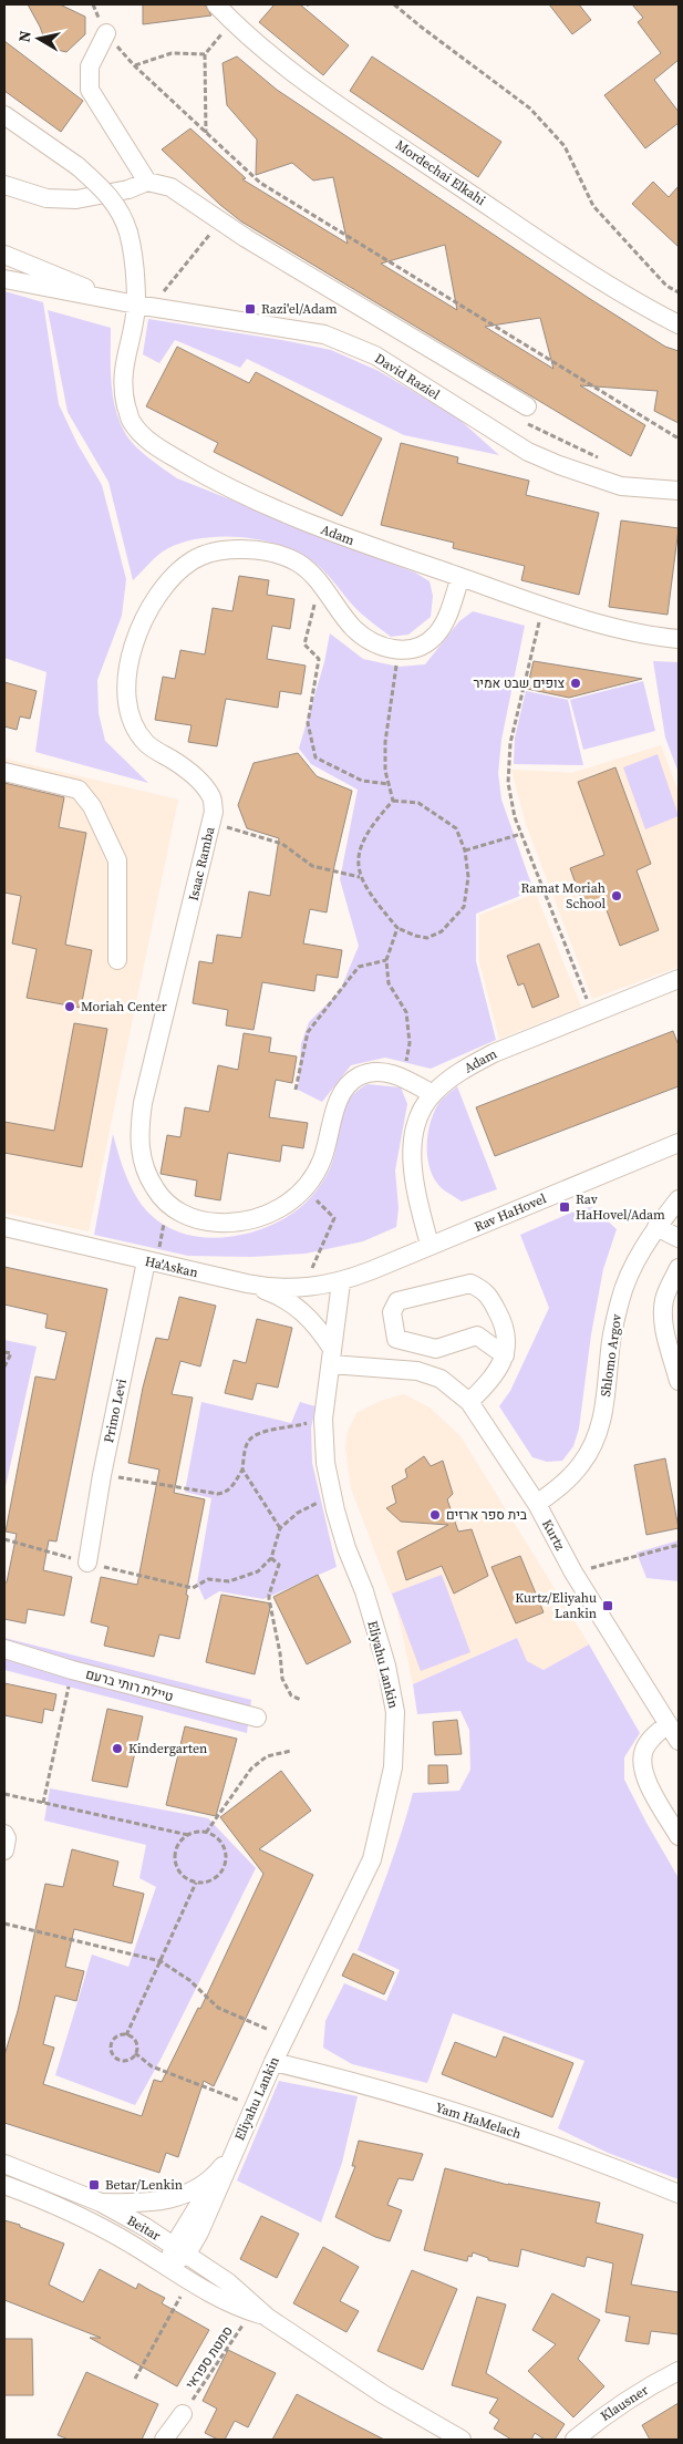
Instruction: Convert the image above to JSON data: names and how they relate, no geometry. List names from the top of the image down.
{
  "streets": {
    "street": [
      "Mordechai Elkahi",
      "David Raziel",
      "Adam",
      "Isaac Ramba",
      "Rav HaHovel",
      "Ha'Askan",
      "Shlomo Argov",
      "Primo Levi",
      "Kurtz",
      "Eliyahu Lankin",
      "טיילת רותי ברעם",
      "Yam HaMelach",
      "Beitar",
      "Klausner"
    ],
    "path": ["סמטת ספראי"]
  },
  "crossings": [
    ["David Raziel", "Adam"],
    ["Adam", "Isaac Ramba"],
    ["Adam", "Rav HaHovel"],
    ["Rav HaHovel", "Ha'Askan"],
    ["Rav HaHovel", "Eliyahu Lankin"],
    ["Ha'Askan", "Primo Levi"],
    ["Ha'Askan", "Eliyahu Lankin"],
    ["Shlomo Argov", "Kurtz"],
    ["Kurtz", "Eliyahu Lankin"],
    ["Eliyahu Lankin", "Yam HaMelach"],
    ["Eliyahu Lankin", "Beitar"],
    ["Beitar", "סמטת ספראי"]
  ],
  "places": {
    "transit": [
      "Razi'el/Adam",
      "Rav HaHovel/Adam",
      "Kurtz/Eliyahu Lankin",
      "Betar/Lenkin"
    ],
    "other": [
      "צופים שבט אמיר",
      "Ramat Moriah School",
      "Moriah Center",
      "בית ספר ארזים",
      "Kindergarten"
    ]
  },
  "north": "left"
}
